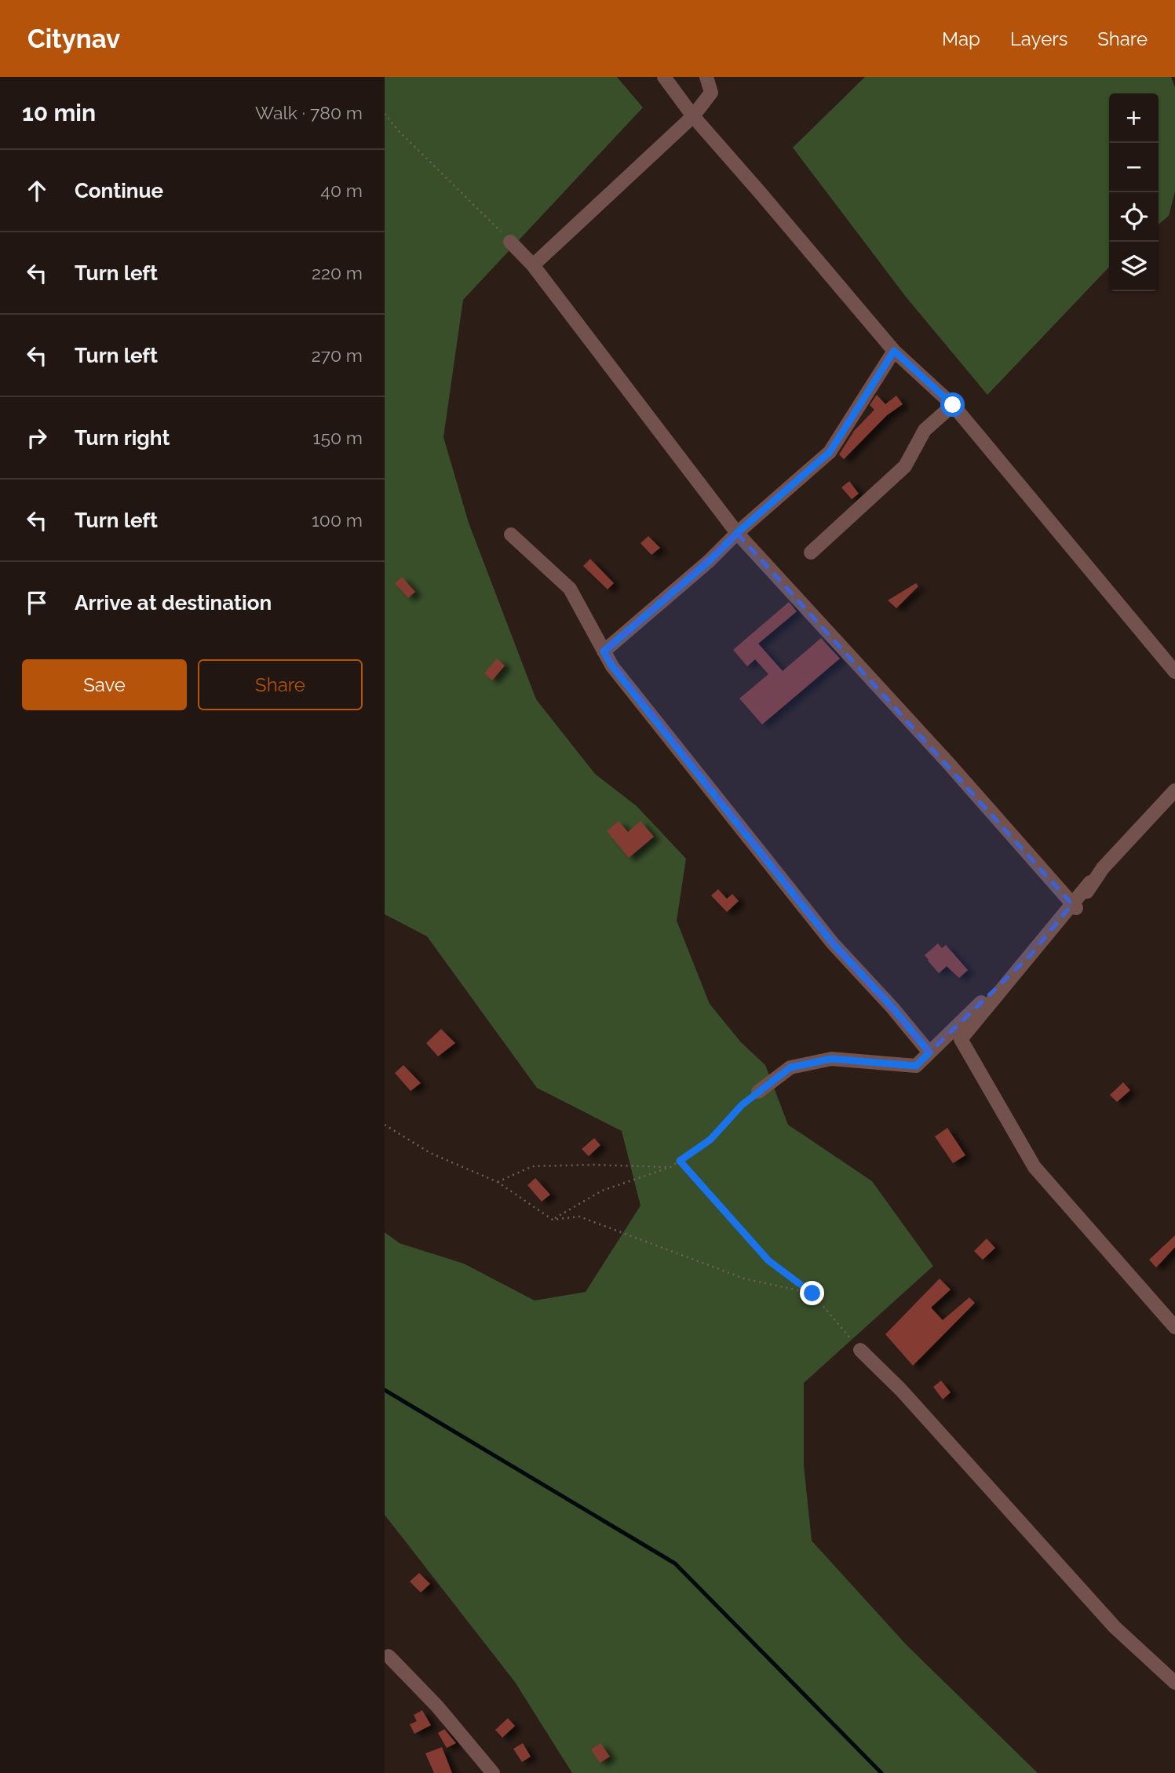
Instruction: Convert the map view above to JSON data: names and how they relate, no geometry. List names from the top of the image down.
{
  "page": {
    "header": "Citynav",
    "nav": ["Map", "Layers", "Share"],
    "heading": ["10 min", "Walk · 780 m"],
    "map_buttons": ["+", "−"],
    "list": [
      ["Continue", "40 m"],
      ["Turn left", "220 m"],
      ["Turn left", "270 m"],
      ["Turn right", "150 m"],
      ["Turn left", "100 m"],
      "Arrive at destination"
    ],
    "buttons": ["Save", "Share"]
  }
}
